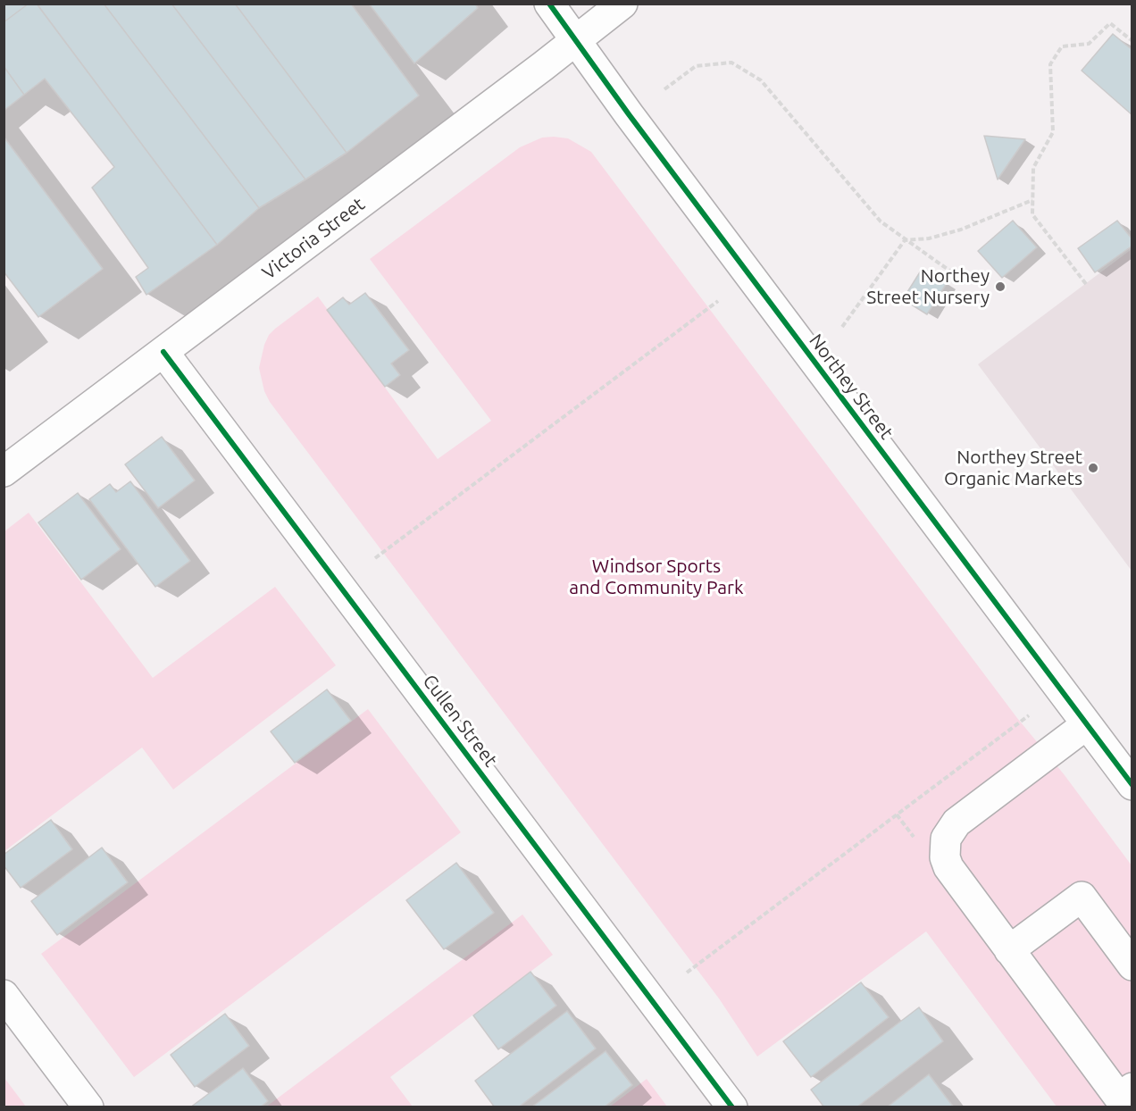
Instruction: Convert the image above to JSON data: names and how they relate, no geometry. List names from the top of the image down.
{
  "streets": {
    "street": ["Victoria Street", "Northey Street", "Cullen Street"]
  },
  "crossings": [
    ["Victoria Street", "Northey Street"],
    ["Victoria Street", "Cullen Street"]
  ],
  "parks": ["Windsor Sports and Community Park"],
  "places": ["Northey Street Nursery", "Northey Street Organic Markets"]
}
